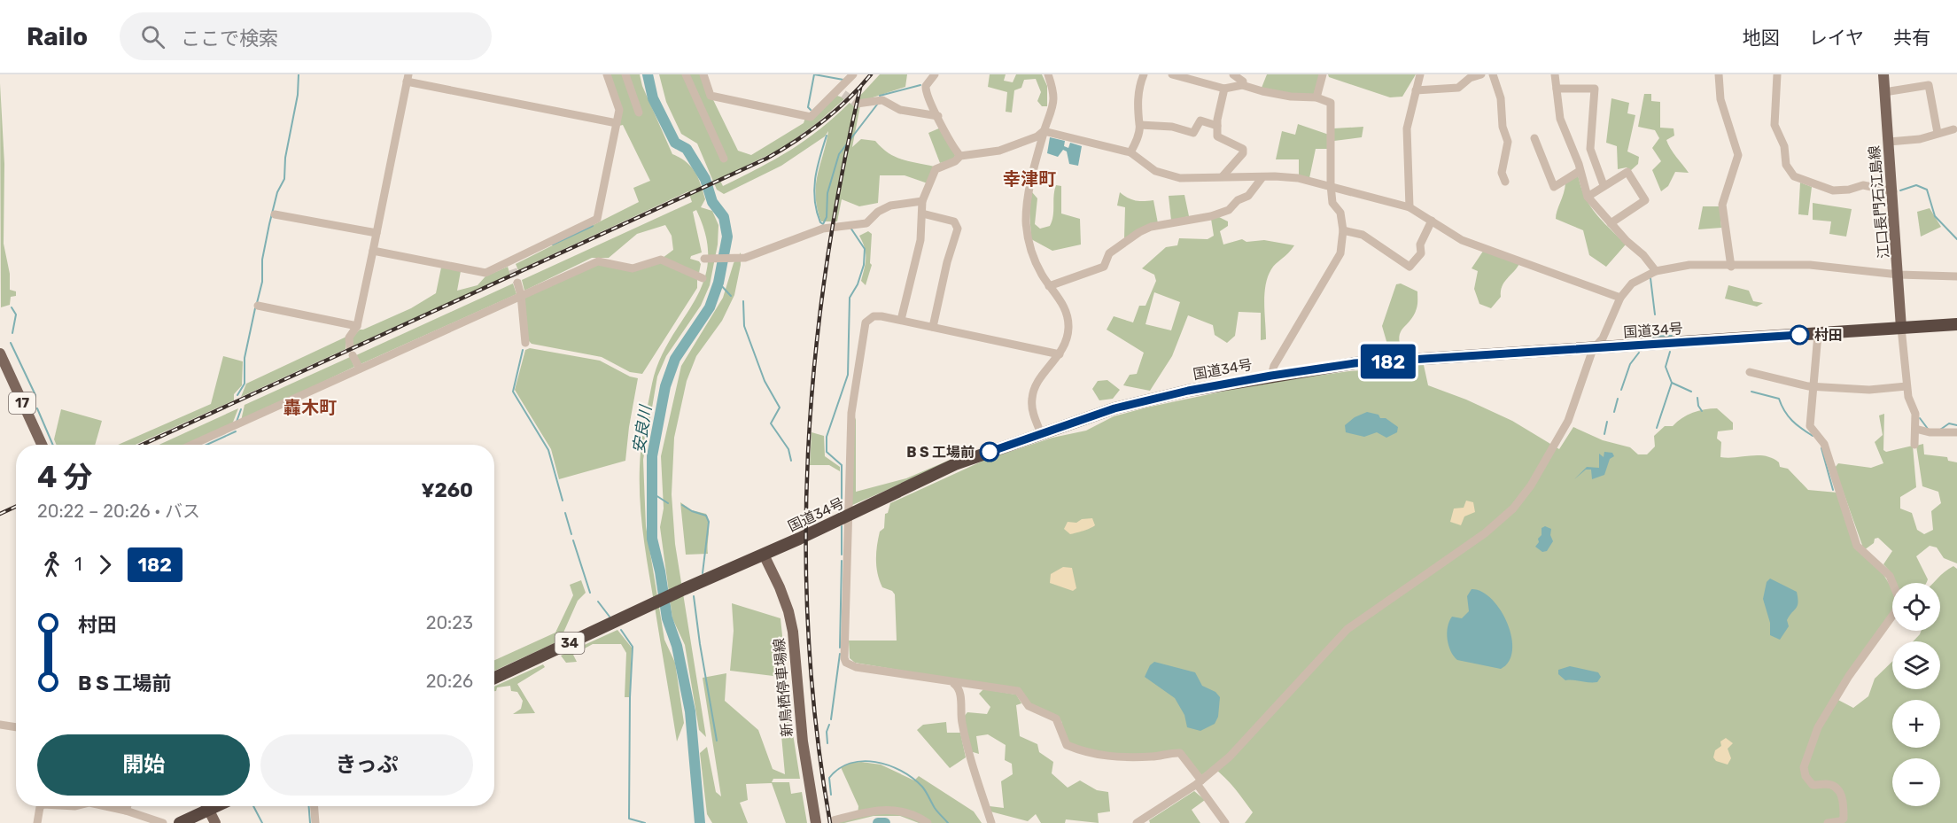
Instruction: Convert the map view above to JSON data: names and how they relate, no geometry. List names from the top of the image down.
{
  "streets": {
    "highway": ["国道34号", "34"],
    "main road": ["江口長門石江島線", "17", "新鳥栖停車場線"]
  },
  "crossings": [
    ["江口長門石江島線", "国道34号"],
    ["国道34号", "新鳥栖停車場線"]
  ],
  "districts": ["幸津町", "轟木町"],
  "water": ["安良川"],
  "places": ["村田", "B S 工場前"],
  "lines": ["bus line 182"],
  "page": {
    "header": "Railo",
    "search": "ここで検索",
    "nav": ["地図", "レイヤ", "共有"],
    "on_map": "182",
    "heading": ["4 分", "20:22 – 20:26 · バス", "¥260"],
    "legs": ["1", "182"],
    "map_buttons": ["+", "−"],
    "list": [
      {
        "name": "村田",
        "value": "20:23"
      },
      {
        "name": "B S 工場前",
        "value": "20:26"
      }
    ],
    "buttons": ["開始", "きっぷ"]
  }
}
